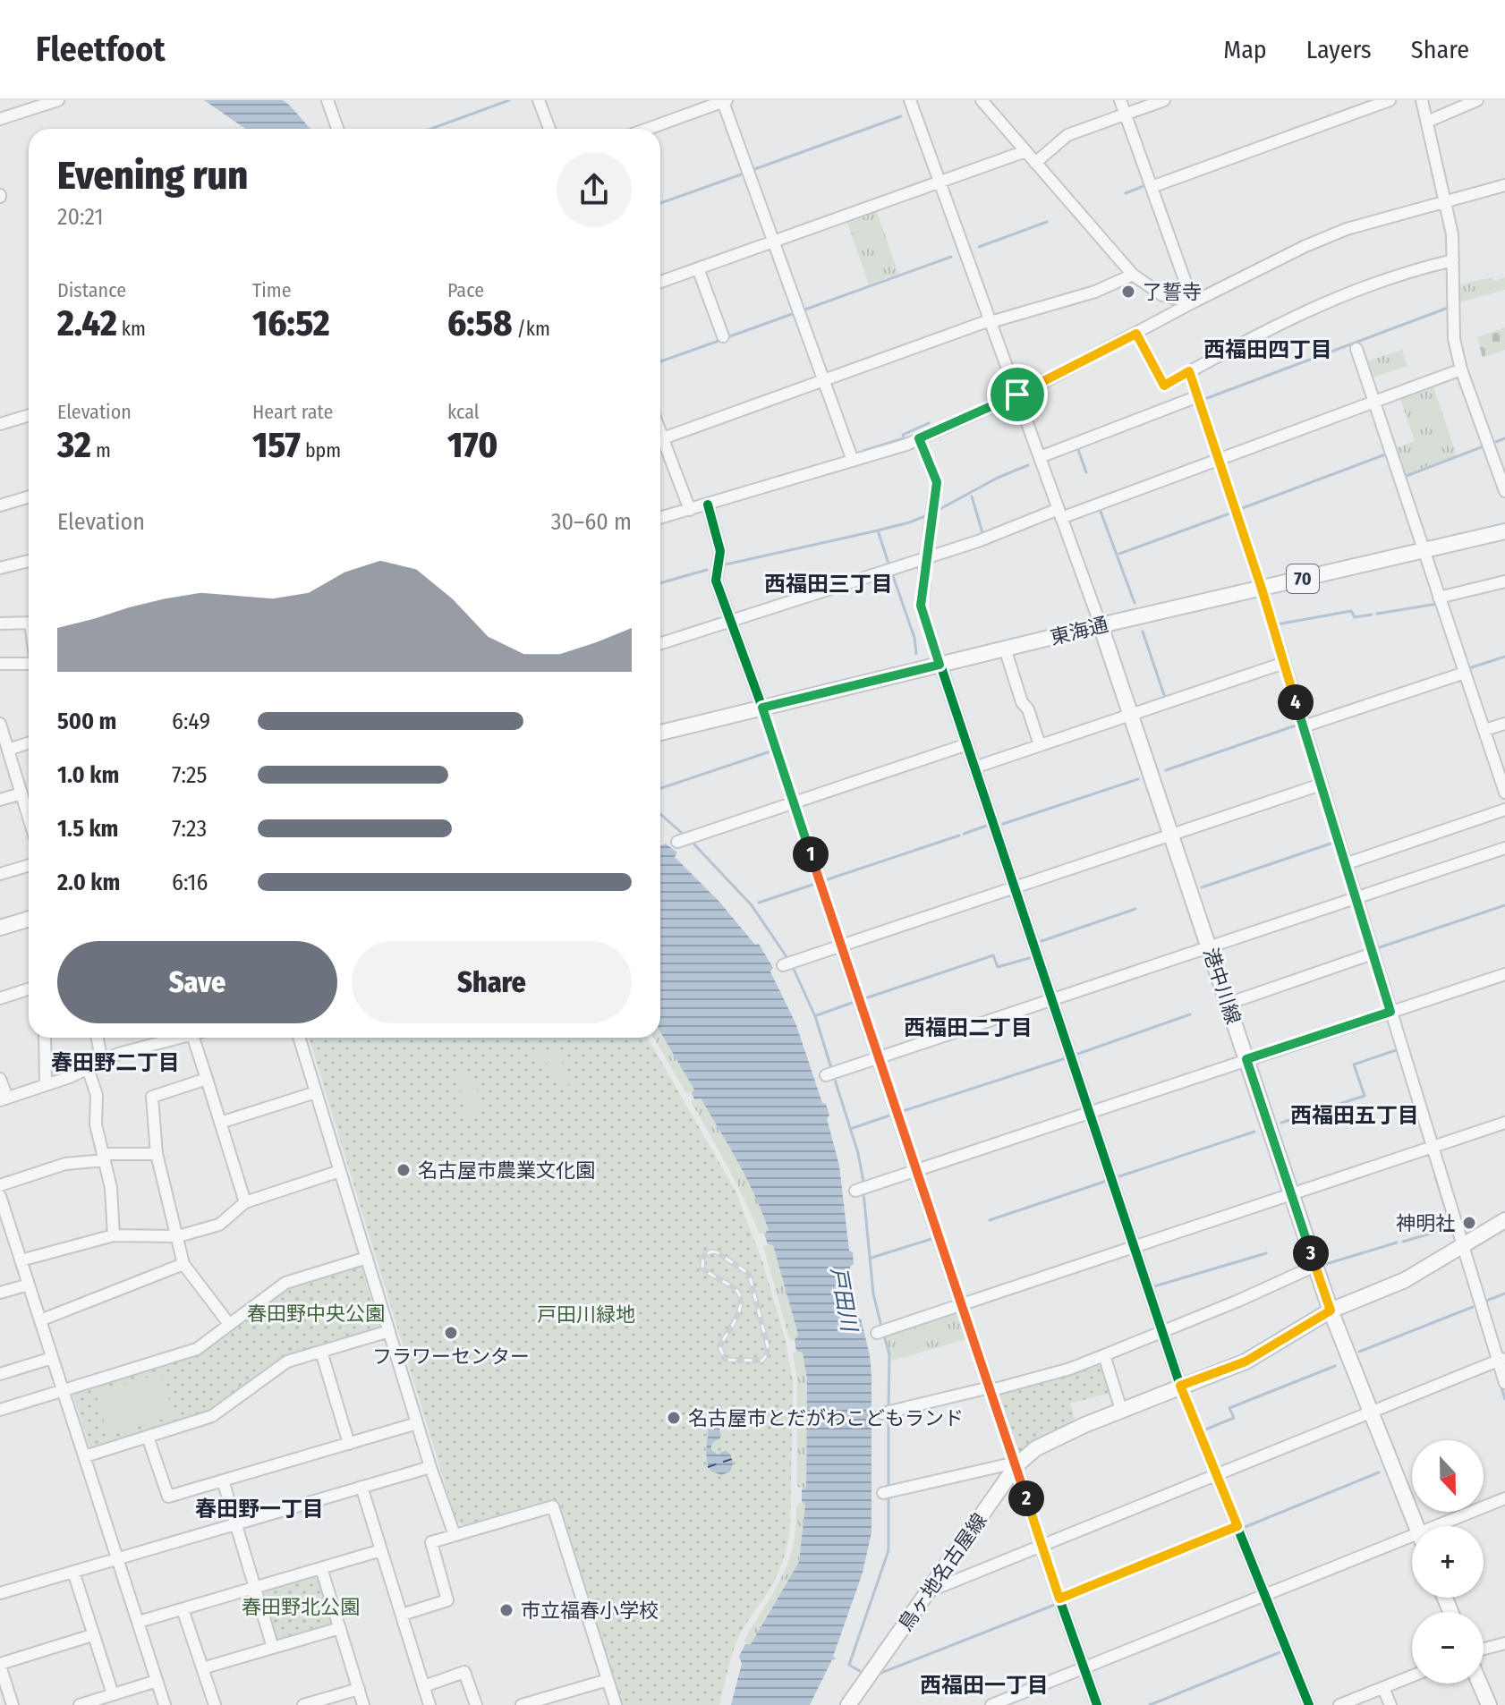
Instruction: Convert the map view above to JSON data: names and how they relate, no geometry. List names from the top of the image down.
{
  "streets": {
    "main road": [
      "70",
      "東海通",
      "港中川線",
      "鳥ヶ地名古屋線"
    ]
  },
  "crossings": [
    ["東海通", "港中川線"],
    ["港中川線", "鳥ヶ地名古屋線"]
  ],
  "districts": [
    "西福田四丁目",
    "西福田三丁目",
    "西福田二丁目",
    "春田野二丁目",
    "西福田五丁目",
    "春田野一丁目",
    "西福田一丁目"
  ],
  "water": ["戸田川"],
  "parks": ["春田野中央公園", "戸田川緑地", "春田野北公園"],
  "places": [
    "了誓寺",
    "名古屋市農業文化園",
    "神明社",
    "フラワーセンター",
    "名古屋市とだがわこどもランド",
    "市立福春小学校"
  ],
  "north": "bottom",
  "page": {
    "header": "Fleetfoot",
    "nav": ["Map", "Layers", "Share"],
    "heading": ["Evening run", "20:21"],
    "stats": [
      ["Distance", "2.42 km"],
      ["Time", "16:52"],
      ["Pace", "6:58 /km"],
      ["Elevation", "32 m"],
      ["Heart rate", "157 bpm"],
      ["kcal", "170"]
    ],
    "chart": ["Elevation", "30–60 m"],
    "pins": [
      "4",
      "1",
      "3",
      "2"
    ],
    "list": [
      {
        "name": "500 m",
        "note": "6:49"
      },
      {
        "name": "1.0 km",
        "note": "7:25"
      },
      {
        "name": "1.5 km",
        "note": "7:23"
      },
      {
        "name": "2.0 km",
        "note": "6:16"
      }
    ],
    "buttons": ["Save", "Share"],
    "map_buttons": ["+", "−"]
  }
}
